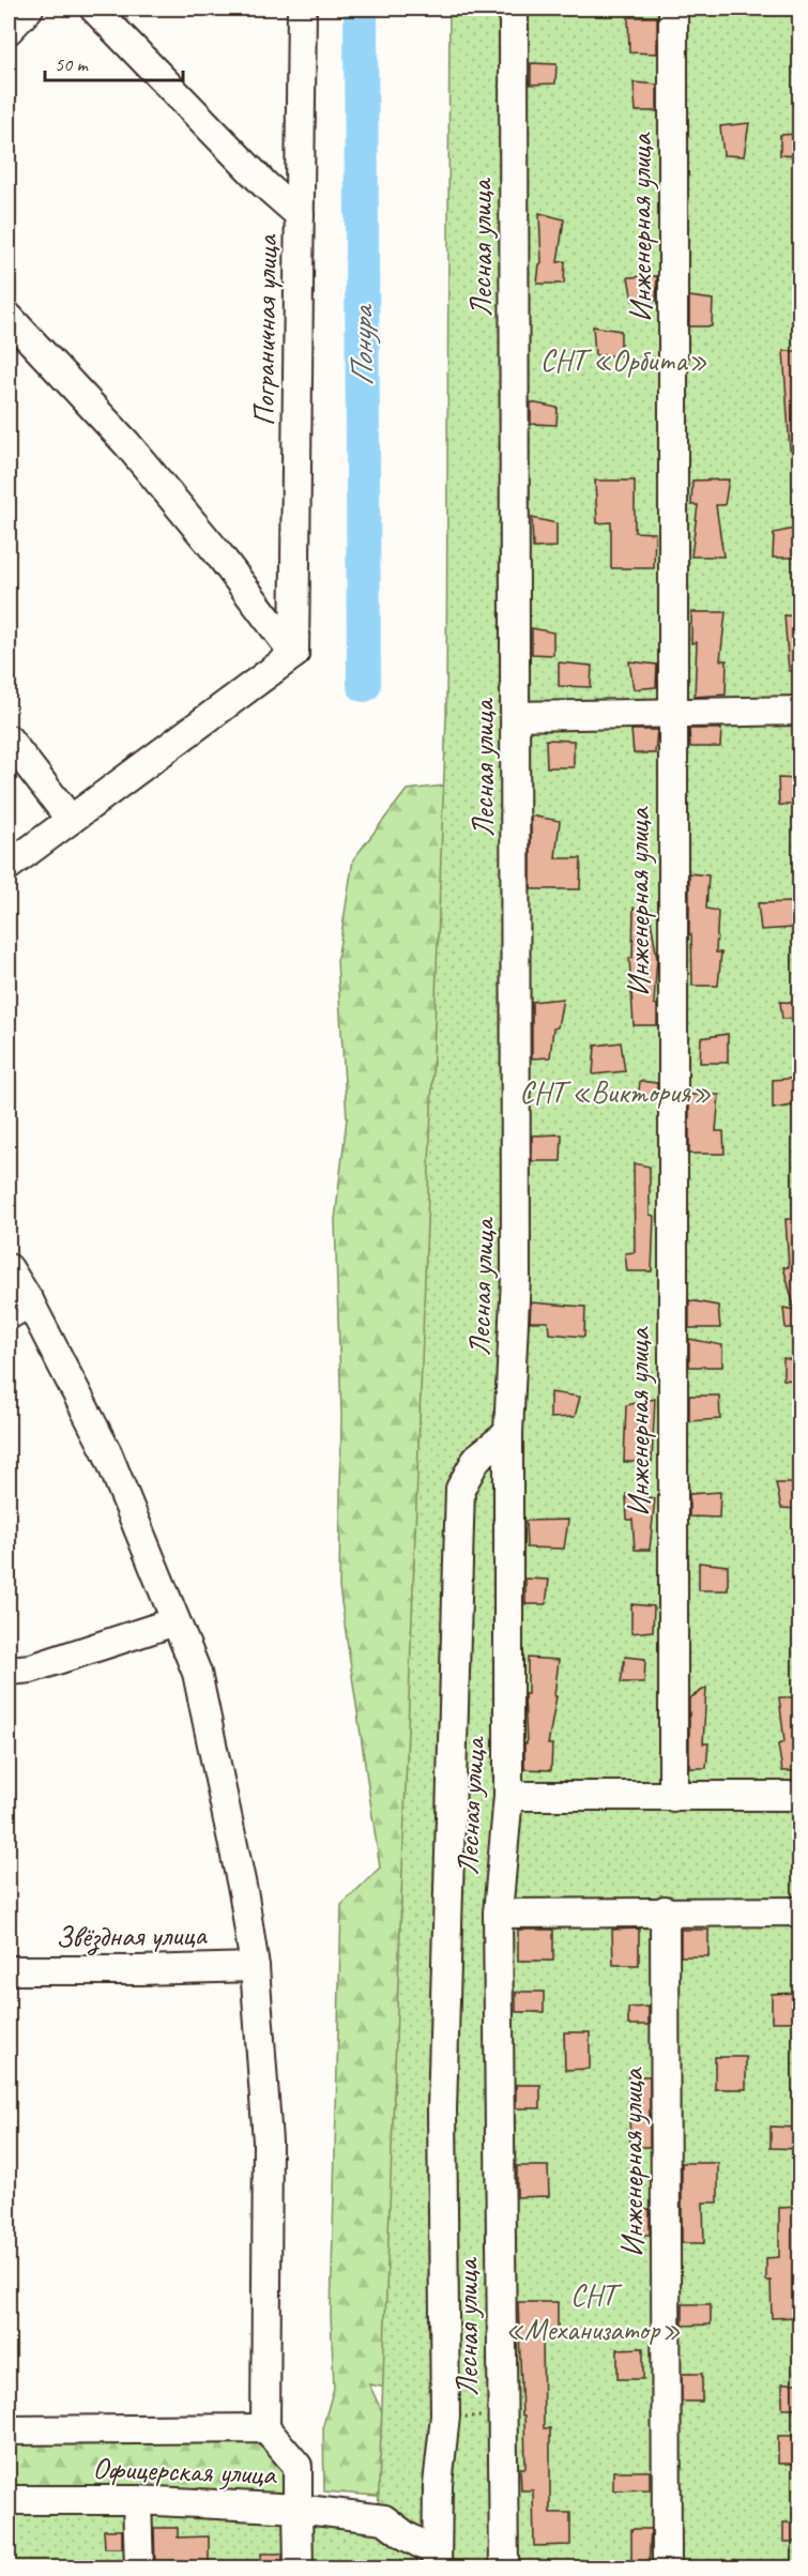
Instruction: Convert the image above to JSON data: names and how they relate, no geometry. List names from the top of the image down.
{
  "streets": {
    "street": [
      "Инженерная улица",
      "Лесная улица",
      "Пограничная улица",
      "Звёздная улица",
      "Офицерская улица"
    ]
  },
  "water": ["Понура"],
  "parks": ["СНТ «Орбита»", "СНТ «Виктория»", "СНТ «Механизатор»"],
  "scale_bar": "50 m"
}
